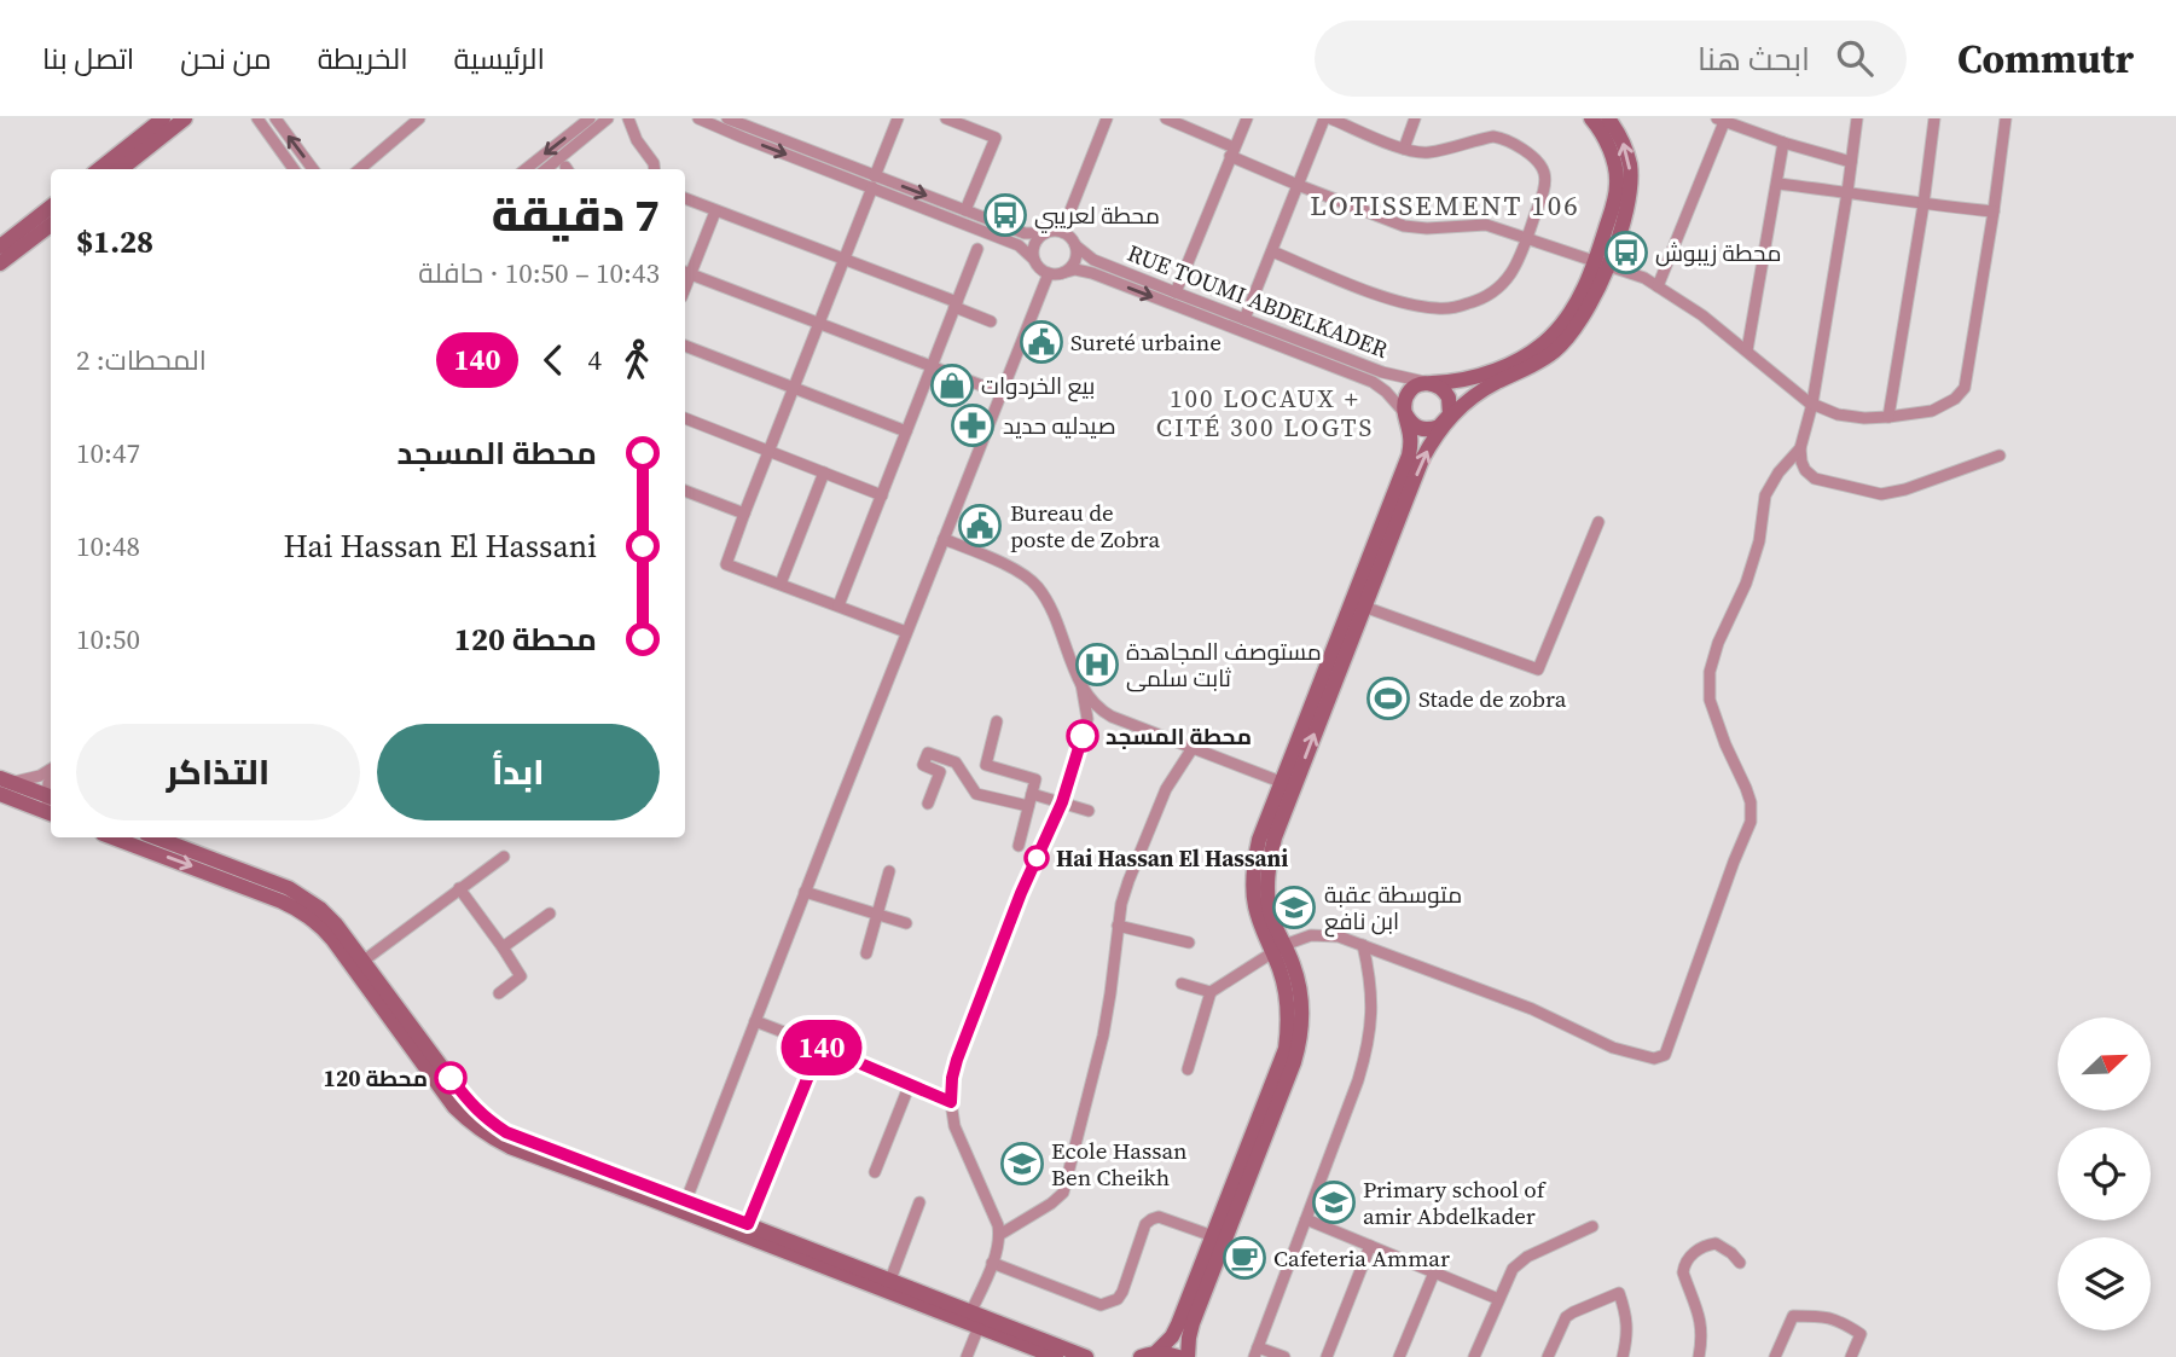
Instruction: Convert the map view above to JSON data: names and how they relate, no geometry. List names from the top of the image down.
{
  "streets": {
    "street": ["RUE TOUMI ABDELKADER"]
  },
  "districts": ["LOTISSEMENT 106", "100 LOCAUX + CITÉ 300 LOGTS"],
  "places": {
    "bus stop": ["محطة لعريبي", "محطة زيبوش"],
    "public building": ["Sureté urbaine", "Bureau de poste de Zobra"],
    "shop": ["بيع الخردوات"],
    "pharmacy": ["صيدليه حديد"],
    "hospital": ["مستوصف المجاهدة ثابت سلمى"],
    "sports": ["Stade de zobra"],
    "other": ["محطة المسجد", "Hai Hassan El Hassani", "محطة 120"],
    "school or university": ["متوسطة عقبة ابن نافع", "Ecole Hassan Ben Cheikh", "Primary school of amir Abdelkader"],
    "cafe": ["Cafeteria Ammar"]
  },
  "lines": ["bus line 140"],
  "north": "top right",
  "page": {
    "header": "Commutr",
    "search": "ابحث هنا",
    "nav": [
      "الرئيسية",
      "الخريطة",
      "من نحن",
      "اتصل بنا"
    ],
    "on_map": "140",
    "heading": ["7 دقيقة", "10:43 – 10:50 · حافلة", "$1.28"],
    "legs": ["4", "140", "المحطات: 2"],
    "list": [
      {
        "name": "محطة المسجد",
        "value": "10:47"
      },
      {
        "name": "Hai Hassan El Hassani",
        "value": "10:48"
      },
      {
        "name": "محطة 120",
        "value": "10:50"
      }
    ],
    "buttons": ["ابدأ", "التذاكر"]
  }
}
